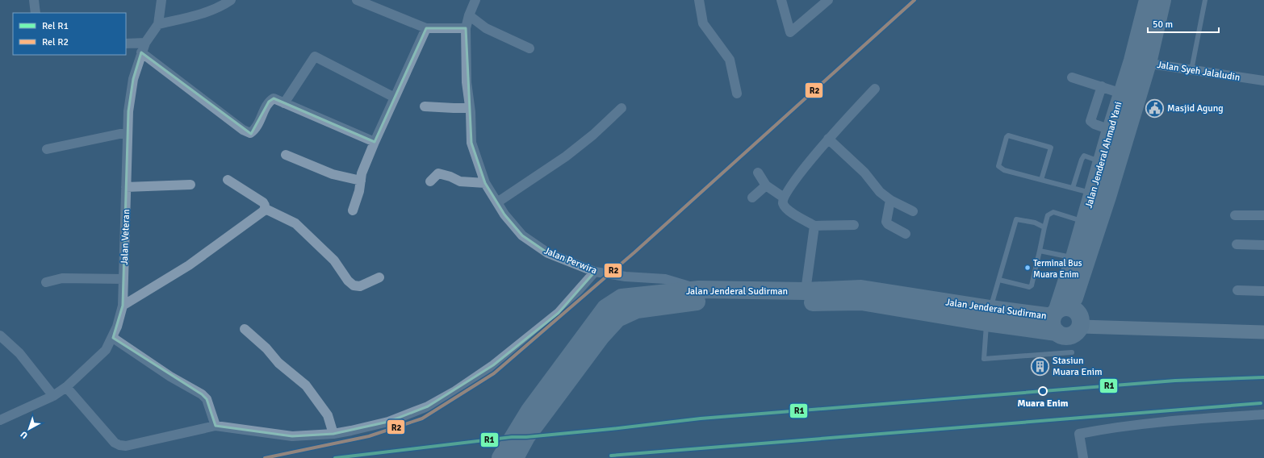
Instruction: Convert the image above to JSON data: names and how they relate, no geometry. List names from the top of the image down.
{
  "streets": {
    "highway": ["Jalan Jenderal Ahmad Yani", "Jalan Jenderal Sudirman"],
    "street": ["Jalan Syeh Jalaludin", "Jalan Veteran", "Jalan Perwira"]
  },
  "crossings": [
    ["Jalan Syeh Jalaludin", "Jalan Jenderal Ahmad Yani"],
    ["Jalan Jenderal Ahmad Yani", "Jalan Jenderal Sudirman"],
    ["Jalan Perwira", "Jalan Jenderal Sudirman"]
  ],
  "places": {
    "public building": ["Masjid Agung"],
    "other": ["Terminal Bus Muara Enim", "Muara Enim"],
    "building": ["Stasiun Muara Enim"]
  },
  "lines": ["rail line R2", "rail line R1"],
  "legend": ["Rel R1", "Rel R2"],
  "scale_bar": "50 m",
  "north": "bottom left"
}
